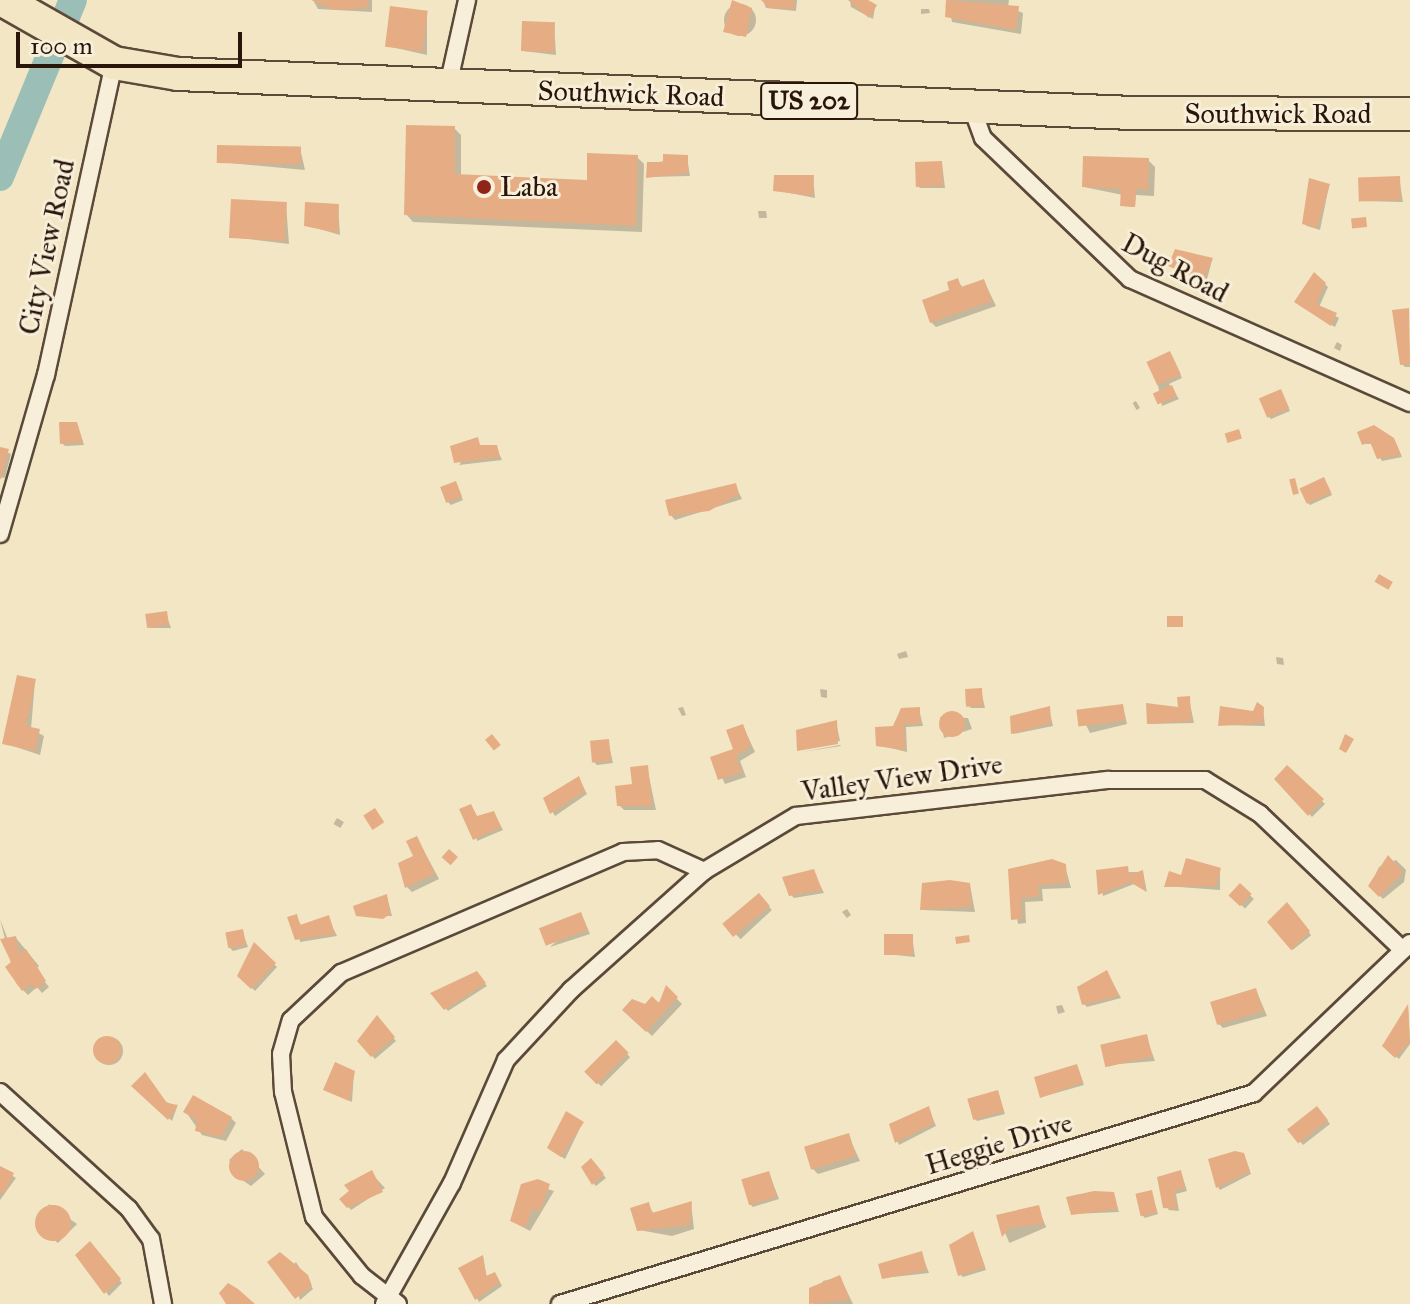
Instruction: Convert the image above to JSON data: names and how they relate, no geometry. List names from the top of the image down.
{
  "streets": {
    "highway": ["Southwick Road", "US 202"],
    "street": [
      "City View Road",
      "Dug Road",
      "Valley View Drive",
      "Heggie Drive"
    ]
  },
  "crossings": [
    ["Southwick Road", "US 202"],
    ["Southwick Road", "City View Road"],
    ["Southwick Road", "Dug Road"],
    ["US 202", "City View Road"],
    ["Valley View Drive", "Heggie Drive"]
  ],
  "places": ["Laba"],
  "scale_bar": "100 m"
}
